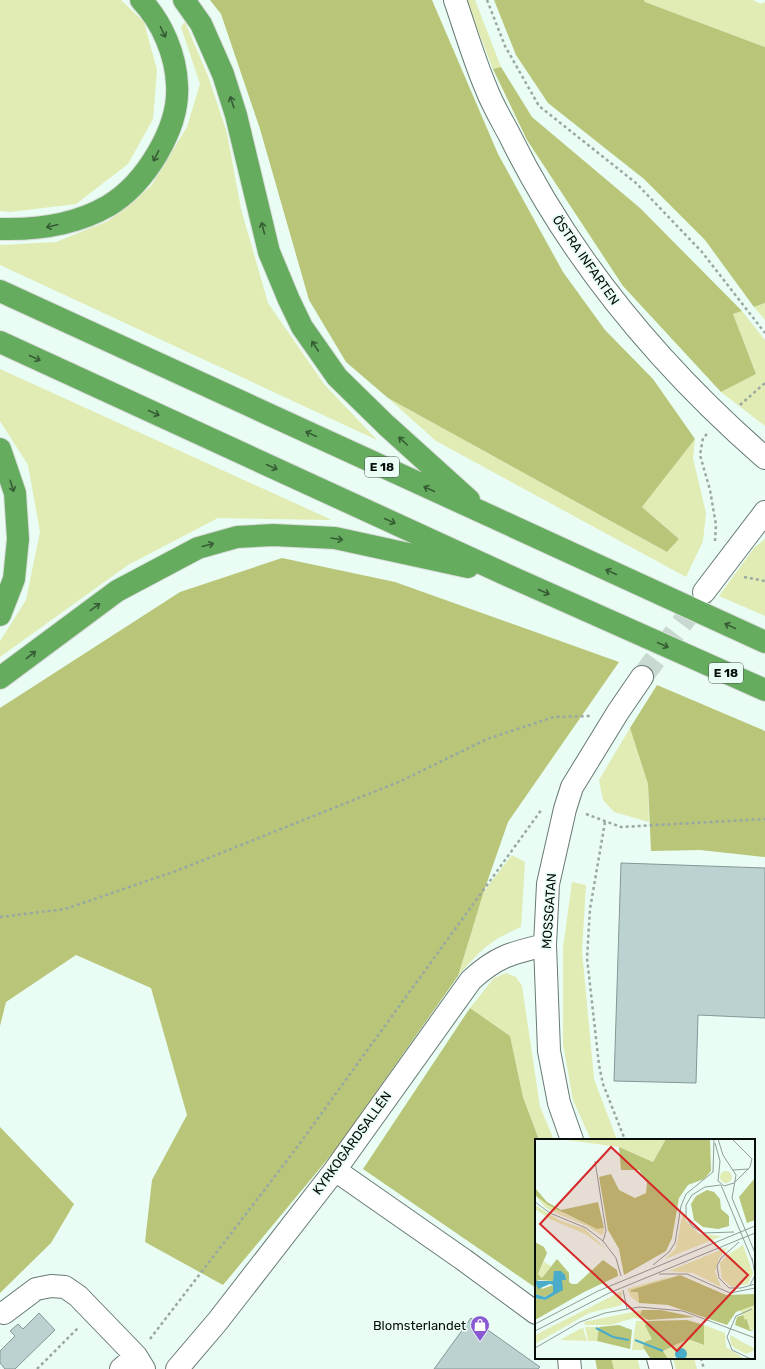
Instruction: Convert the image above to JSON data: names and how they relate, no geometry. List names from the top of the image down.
{
  "streets": {
    "highway": ["E 18"],
    "street": ["ÖSTRA INFARTEN", "MOSSGATAN", "KYRKOGÅRDSALLÉN"]
  },
  "crossings": [
    ["MOSSGATAN", "KYRKOGÅRDSALLÉN"]
  ],
  "places": {
    "shop": ["Blomsterlandet"]
  }
}
